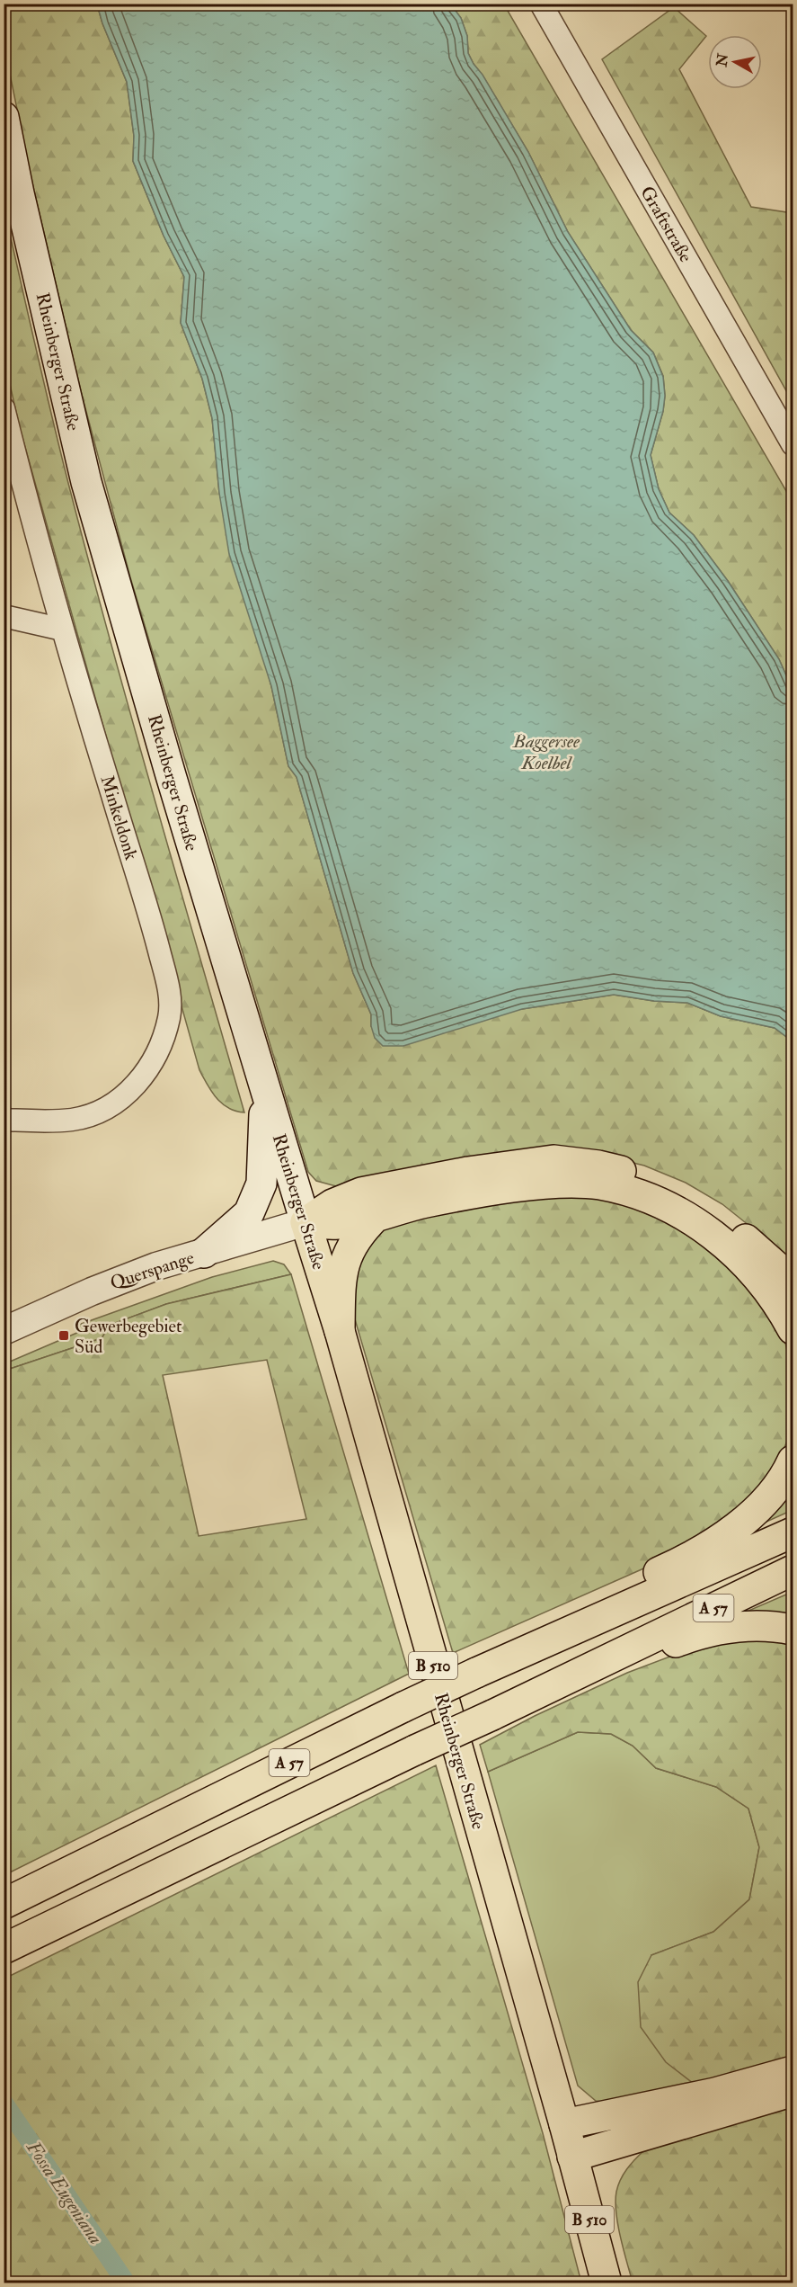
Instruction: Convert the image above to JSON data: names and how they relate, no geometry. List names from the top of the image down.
{
  "streets": {
    "main road": ["Rheinberger Straße", "A 57", "B 510"],
    "street": ["Graftstraße", "Minkeldonk", "Querspange"]
  },
  "crossings": [
    ["Rheinberger Straße", "Querspange"]
  ],
  "water": ["Baggersee Koelbel", "Fossa Eugeniana"],
  "places": {
    "transit": ["Gewerbegebiet Süd"]
  },
  "north": "left"
}
